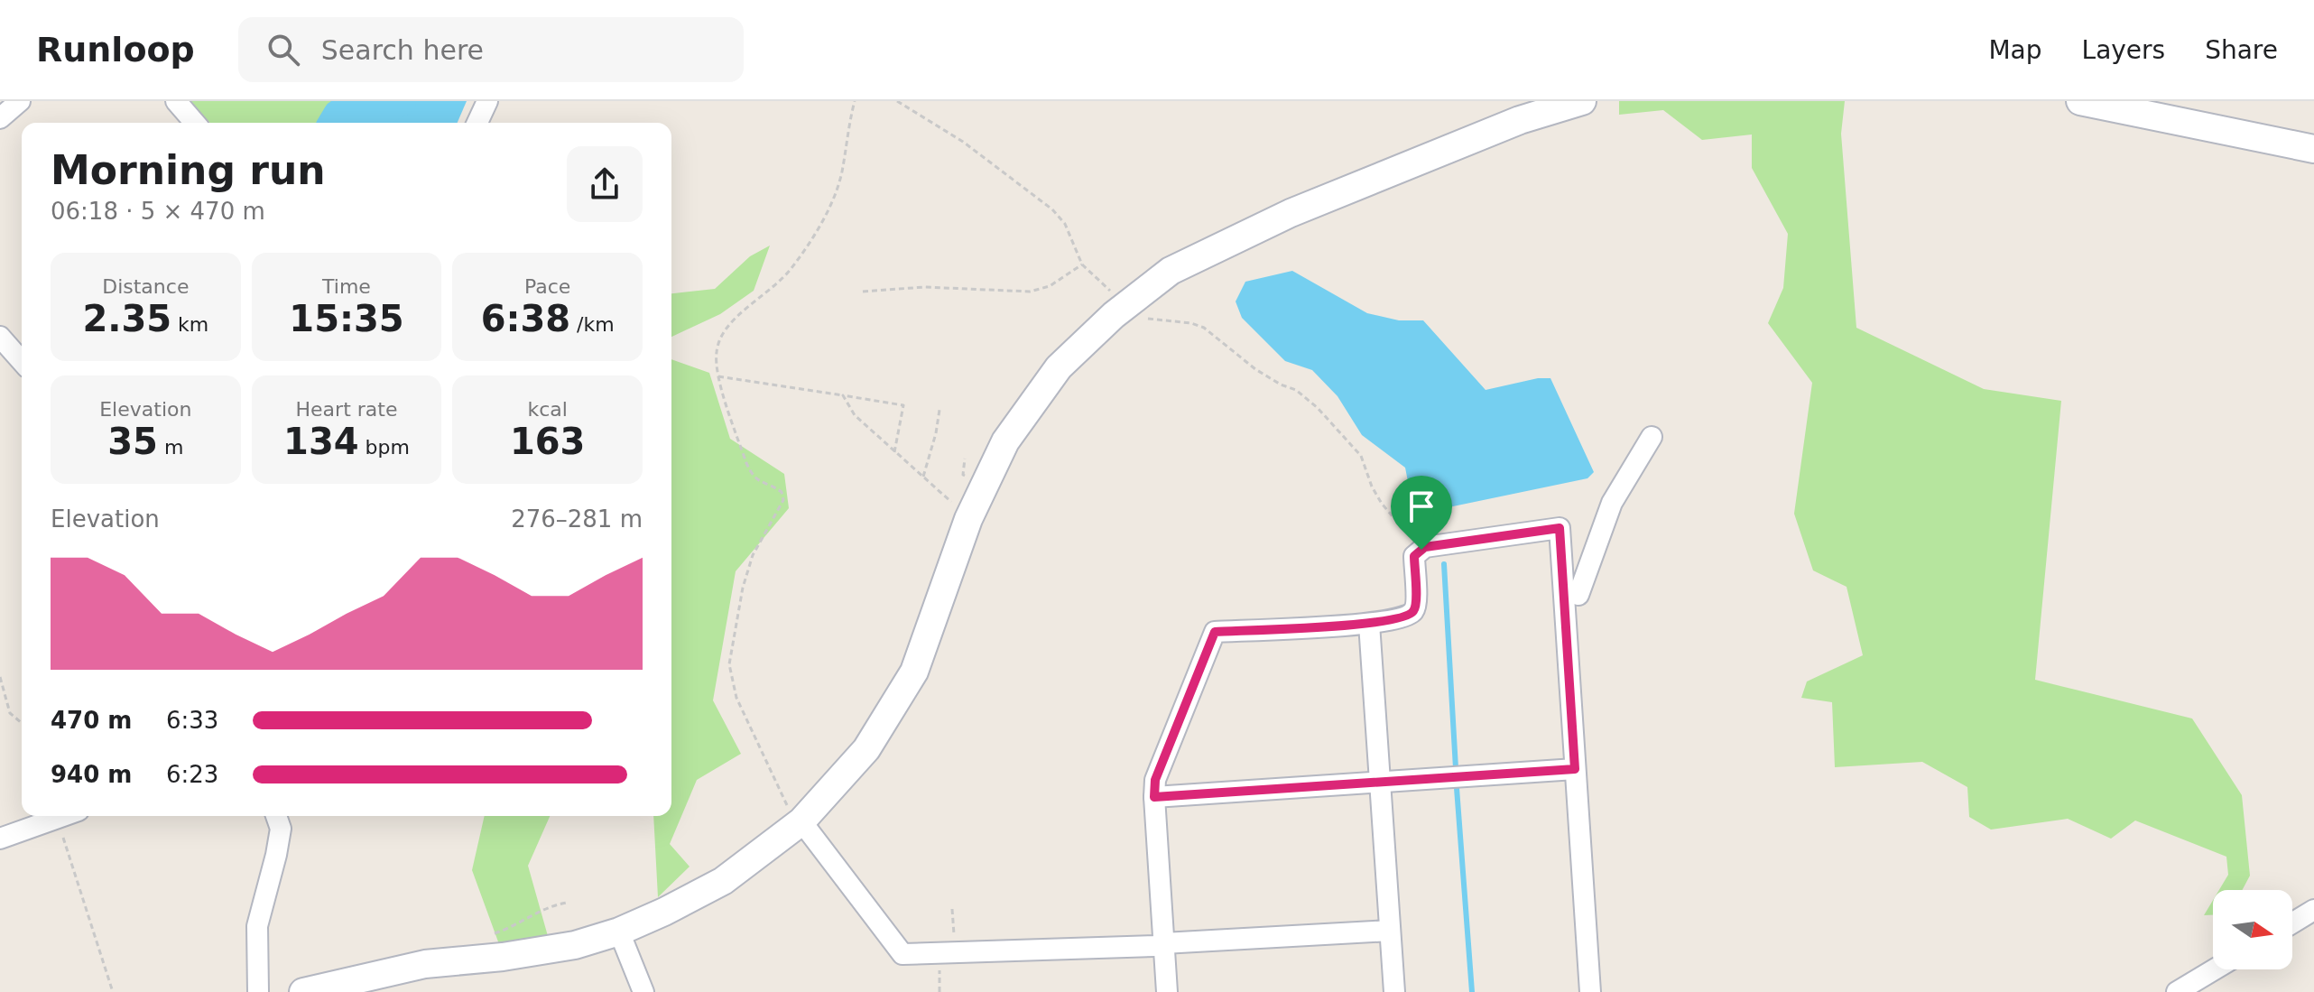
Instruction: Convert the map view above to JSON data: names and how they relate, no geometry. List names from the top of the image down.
{
  "north": "right",
  "page": {
    "header": "Runloop",
    "search": "Search here",
    "nav": ["Map", "Layers", "Share"],
    "heading": ["Morning run", "06:18 · 5 × 470 m"],
    "stats": [
      ["Distance", "2.35 km"],
      ["Time", "15:35"],
      ["Pace", "6:38 /km"],
      ["Elevation", "35 m"],
      ["Heart rate", "134 bpm"],
      ["kcal", "163"]
    ],
    "chart": ["Elevation", "276–281 m"],
    "list": [
      {
        "name": "470 m",
        "note": "6:33"
      },
      {
        "name": "940 m",
        "note": "6:23"
      }
    ]
  }
}
